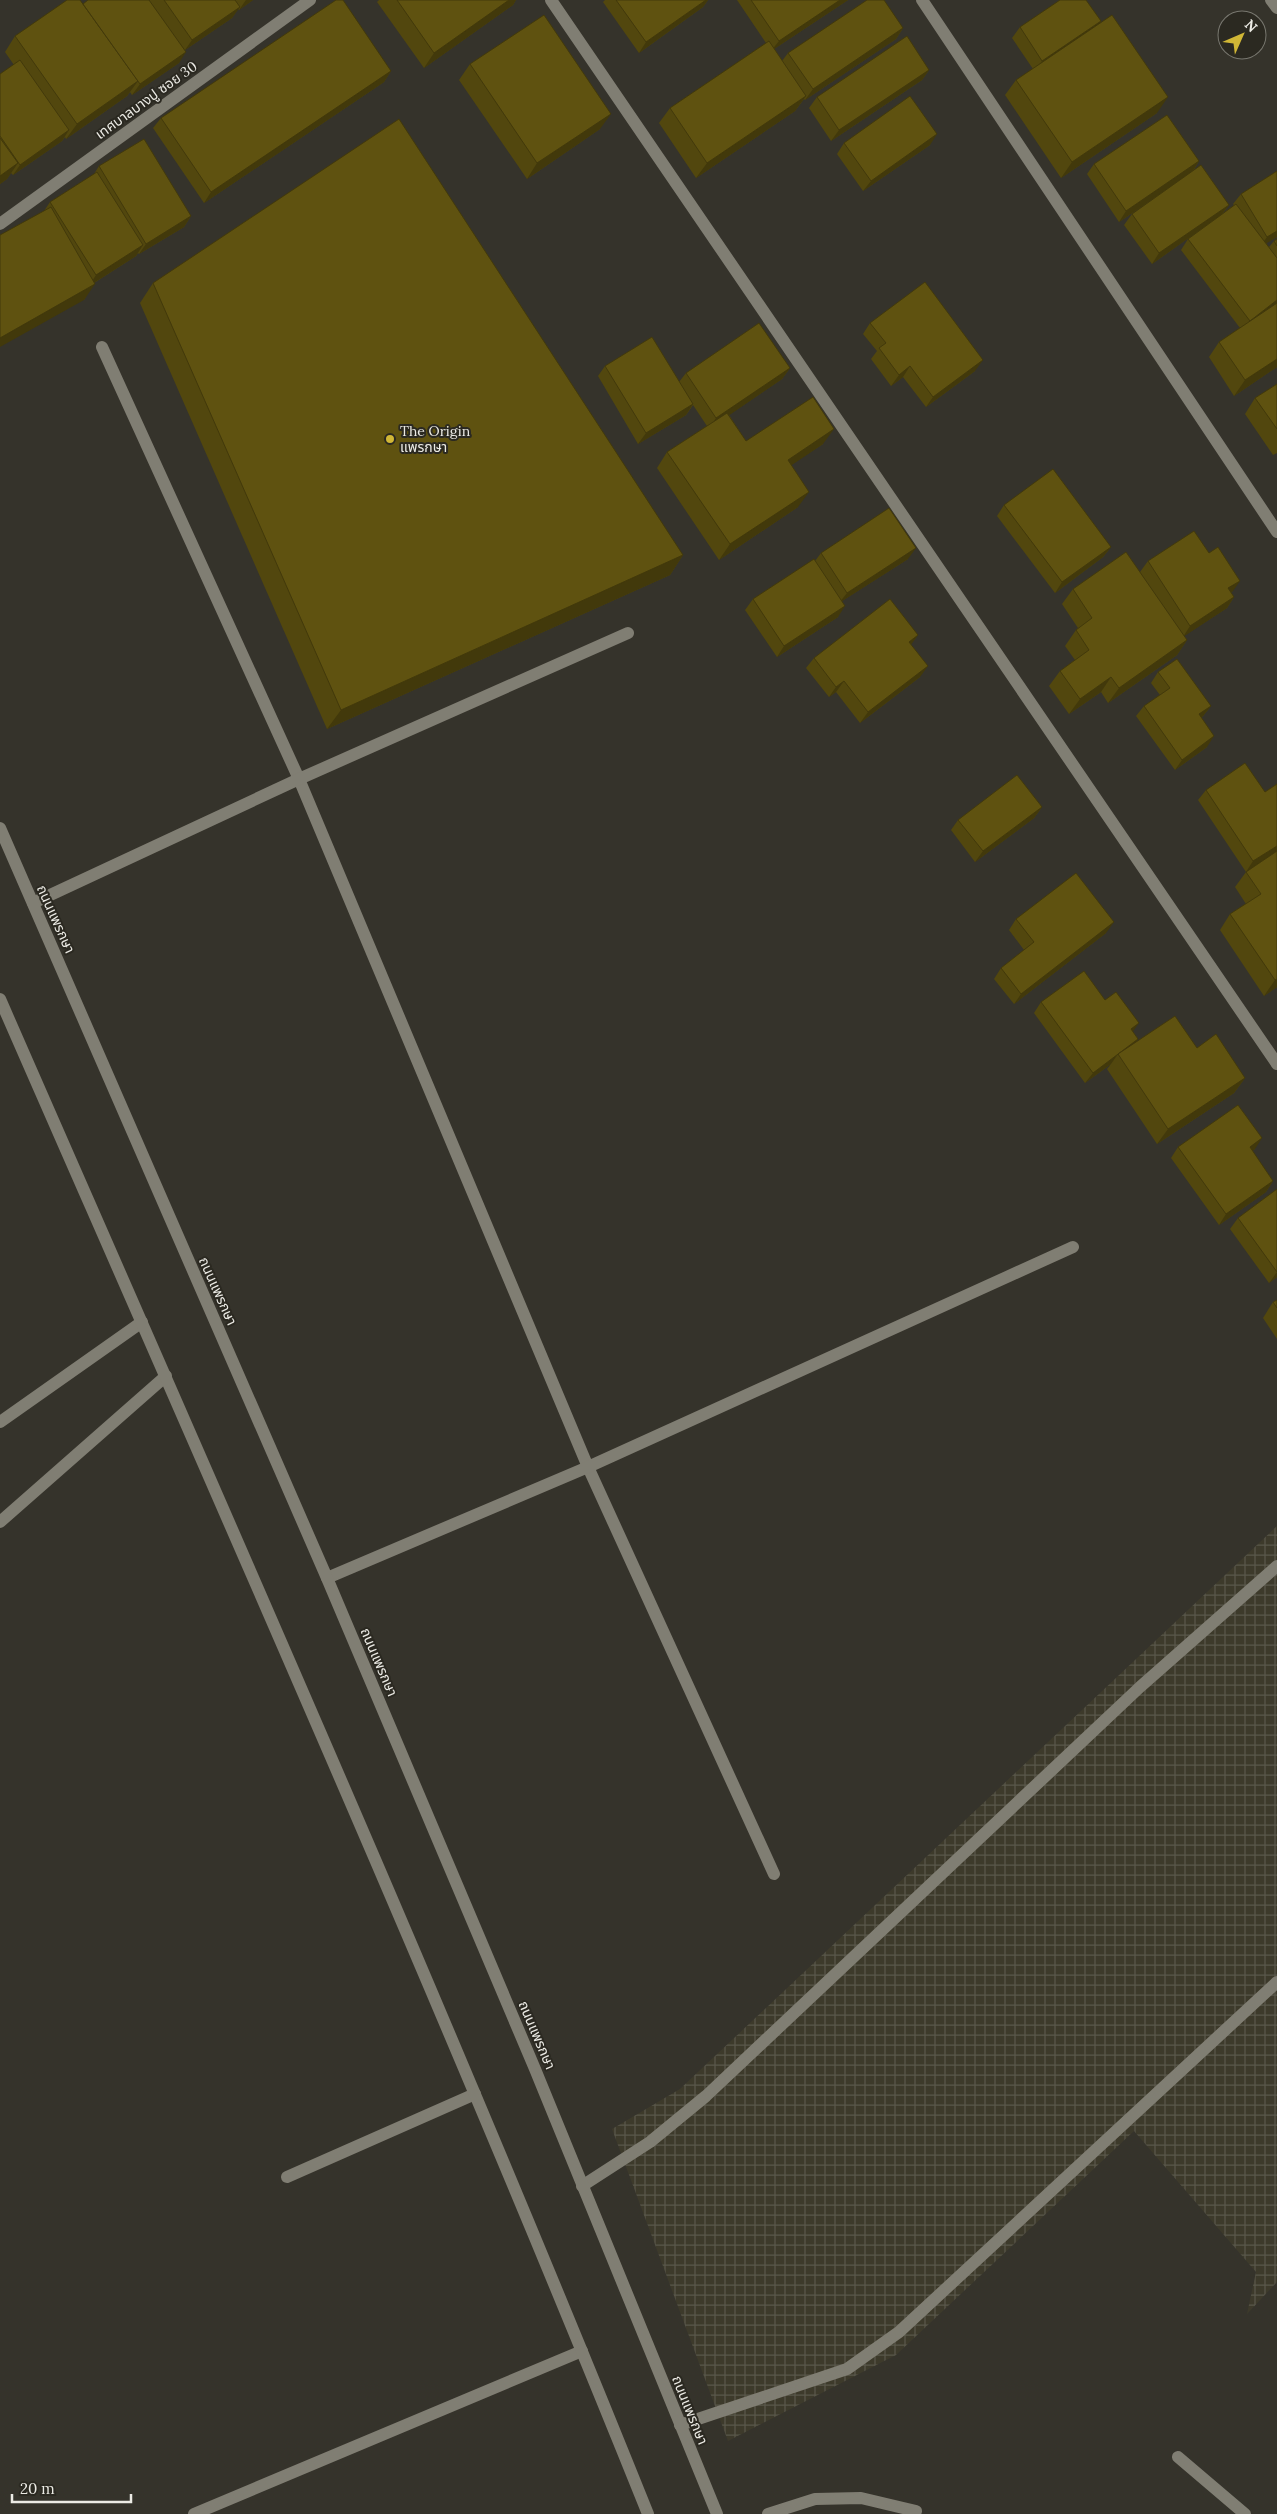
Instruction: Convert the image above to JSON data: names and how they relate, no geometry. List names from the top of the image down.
{
  "streets": {
    "street": ["เทศบาลบางปู ซอย 30", "ถนนแพรกษา"]
  },
  "places": ["The Origin แพรกษา"],
  "scale_bar": "20 m",
  "north": "top right"
}
